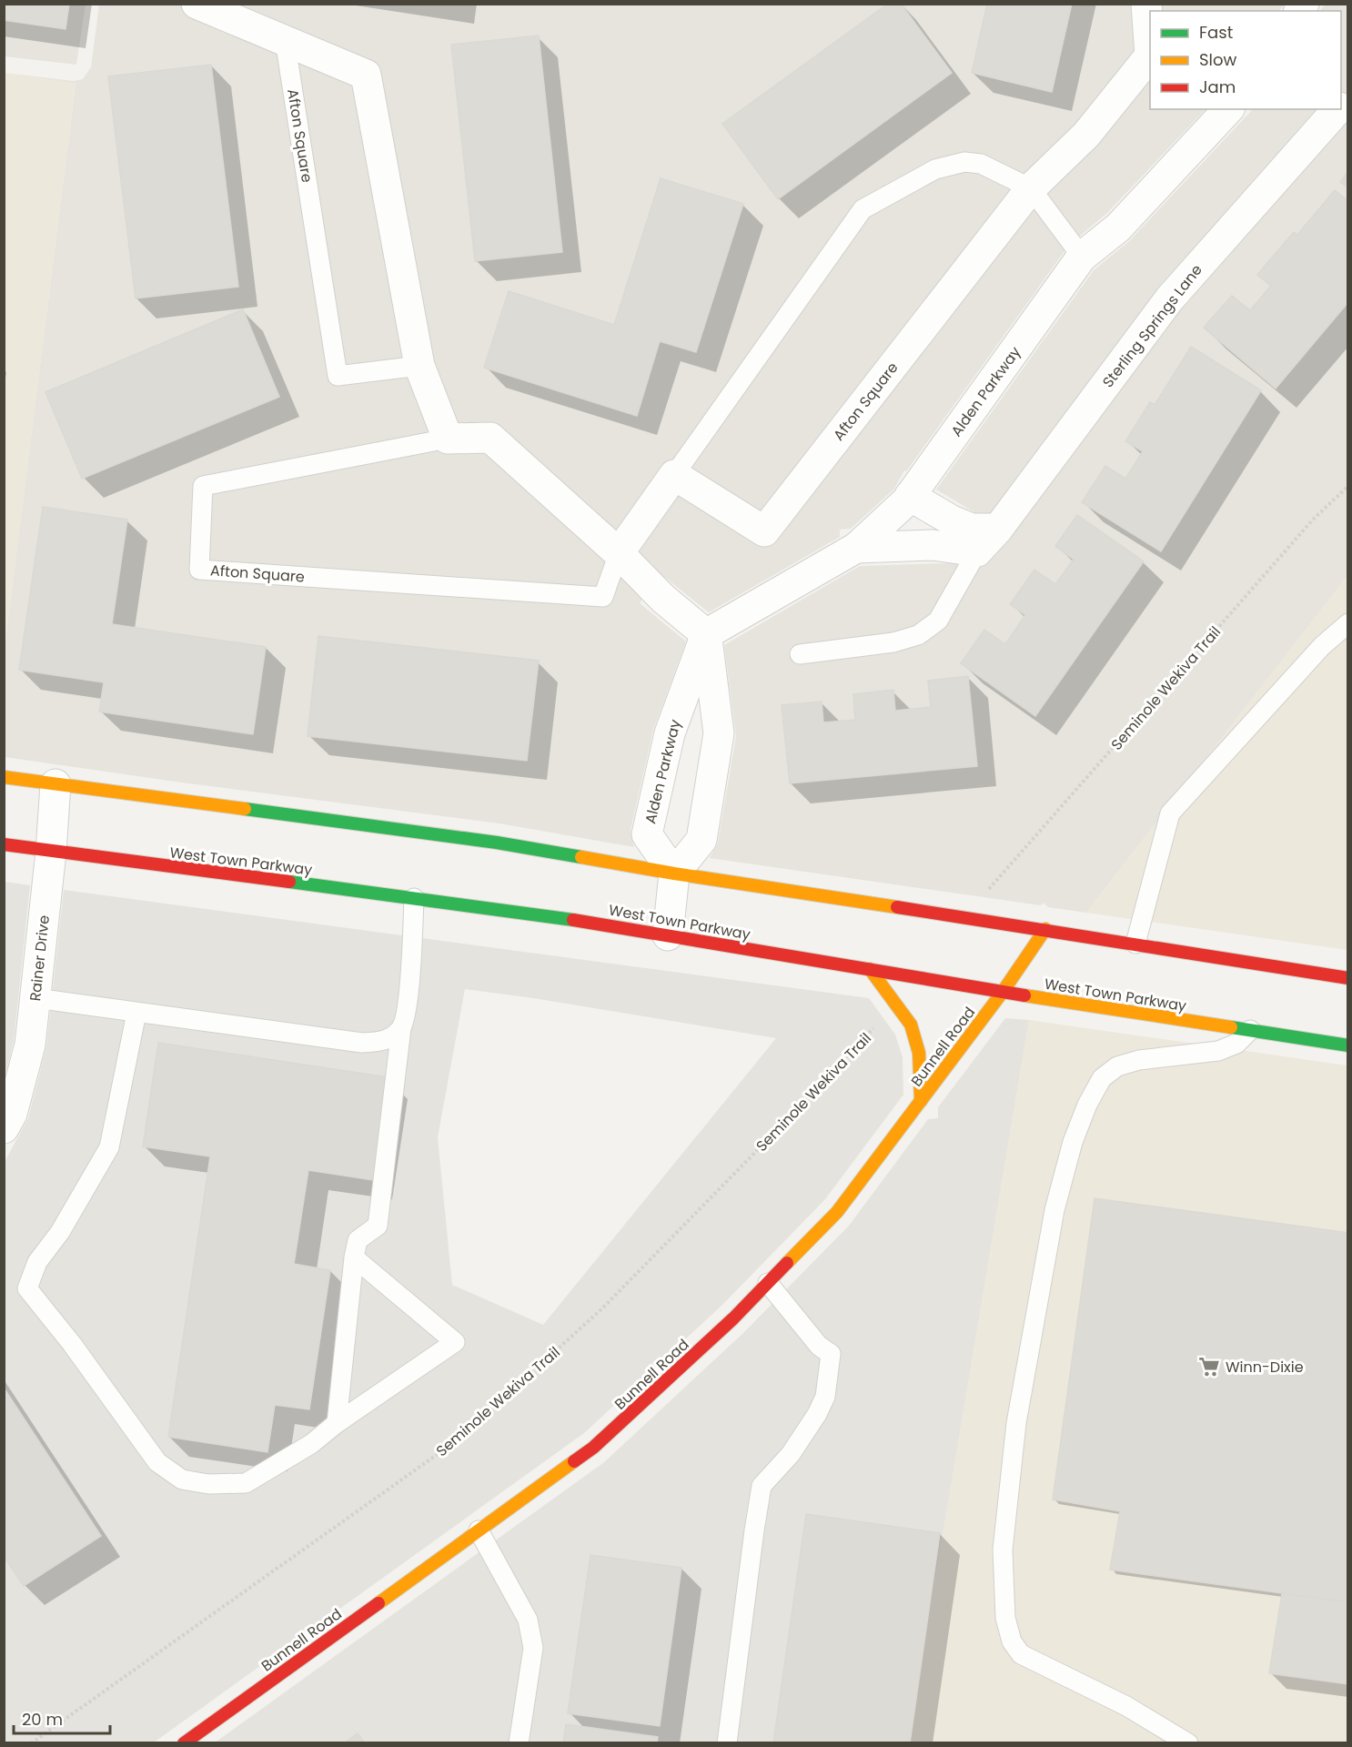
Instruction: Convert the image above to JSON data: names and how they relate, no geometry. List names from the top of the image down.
{
  "streets": {
    "street": [
      "Afton Square",
      "Sterling Springs Lane",
      "Alden Parkway",
      "West Town Parkway",
      "Rainer Drive",
      "Bunnell Road"
    ],
    "path": ["Seminole Wekiva Trail"]
  },
  "crossings": [
    ["Afton Square", "Alden Parkway"],
    ["West Town Parkway", "Rainer Drive"],
    ["West Town Parkway", "Bunnell Road"]
  ],
  "places": {
    "supermarket": ["Winn-Dixie"]
  },
  "legend": ["Fast", "Slow", "Jam"],
  "scale_bar": "20 m"
}
